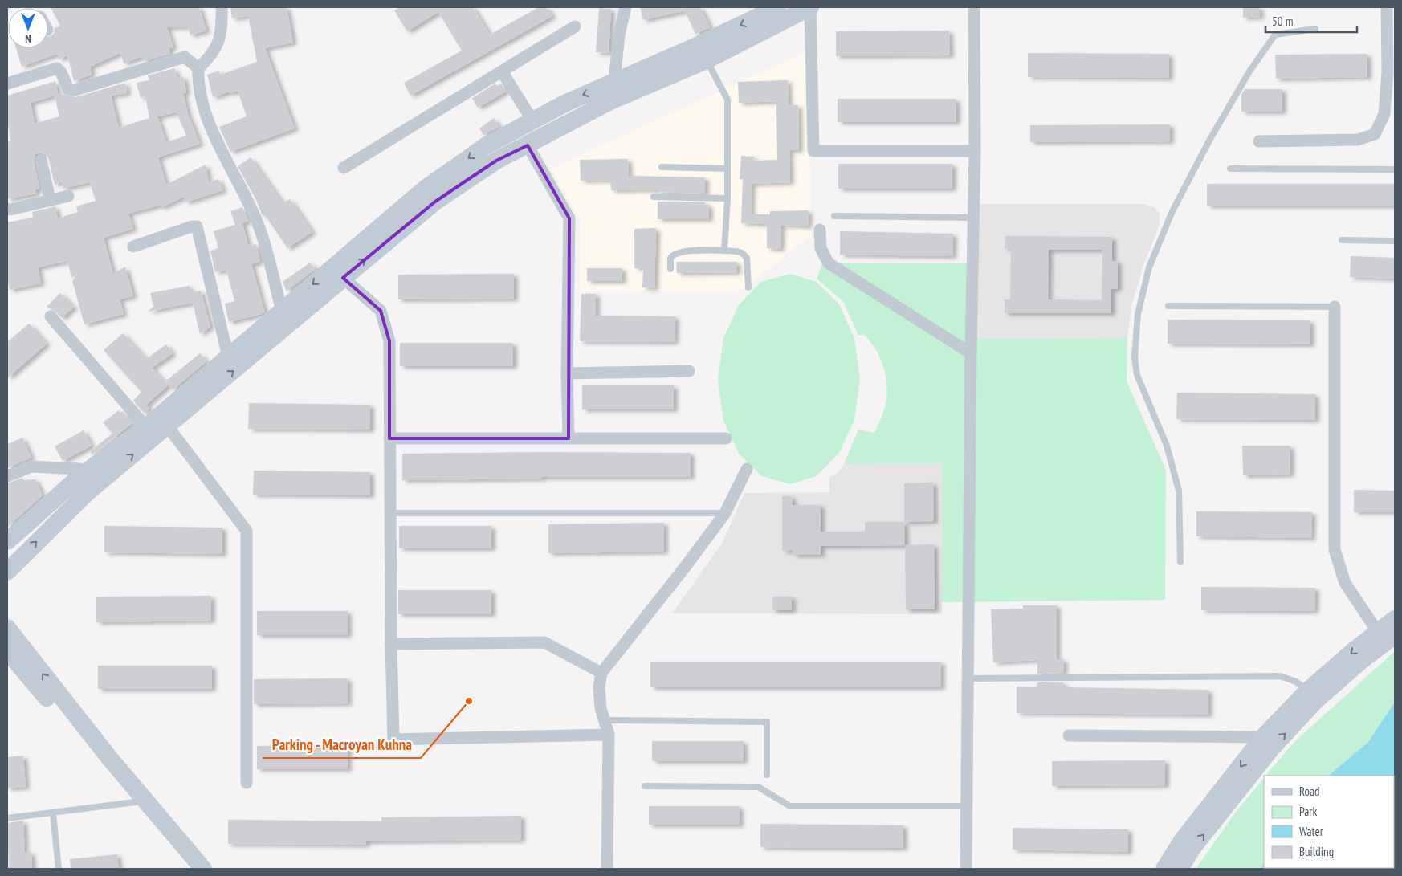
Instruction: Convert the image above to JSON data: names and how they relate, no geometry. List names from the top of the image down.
{
  "places": ["Parking - Macroyan Kuhna"],
  "legend": [
    "Road",
    "Park",
    "Water",
    "Building"
  ],
  "scale_bar": "50 m",
  "north": "bottom"
}
